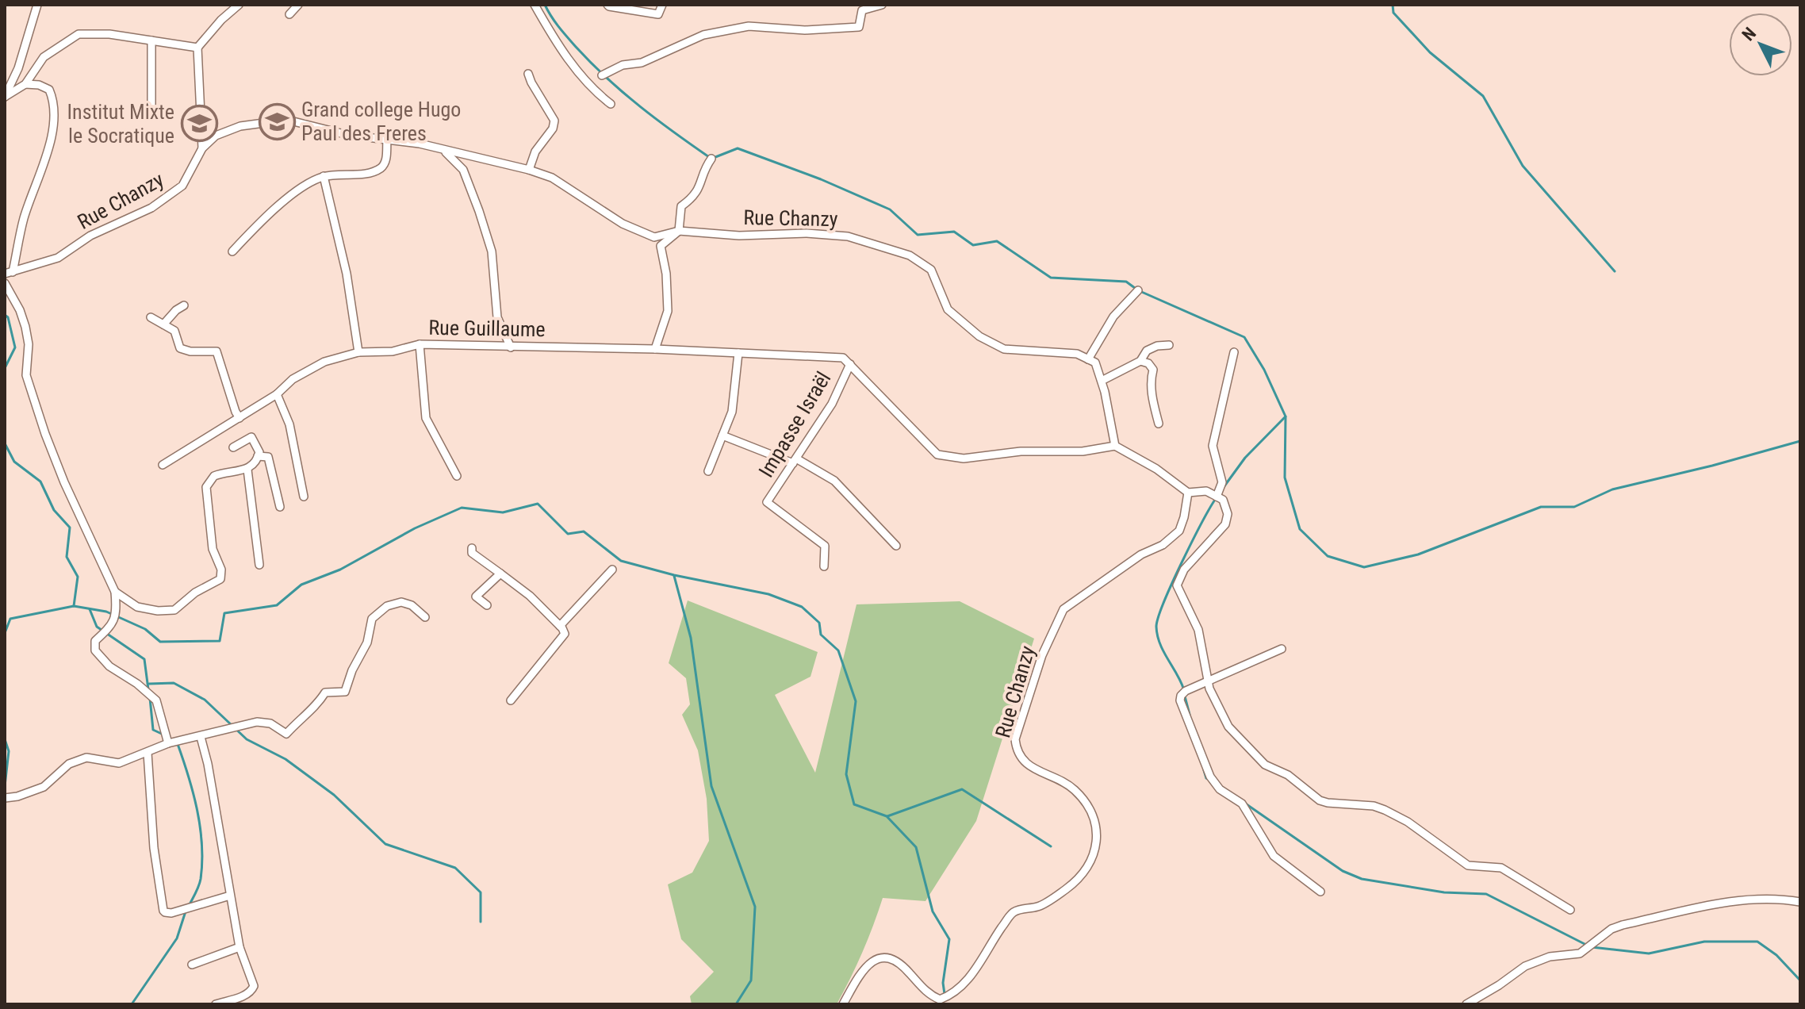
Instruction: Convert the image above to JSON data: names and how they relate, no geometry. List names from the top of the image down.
{
  "streets": {
    "street": ["Rue Chanzy", "Rue Guillaume", "Impasse Israël"]
  },
  "crossings": [
    ["Rue Guillaume", "Impasse Israël"]
  ],
  "places": {
    "school or university": ["Grand college Hugo Paul des Freres", "Institut Mixte le Socratique"]
  },
  "north": "top left"
}
